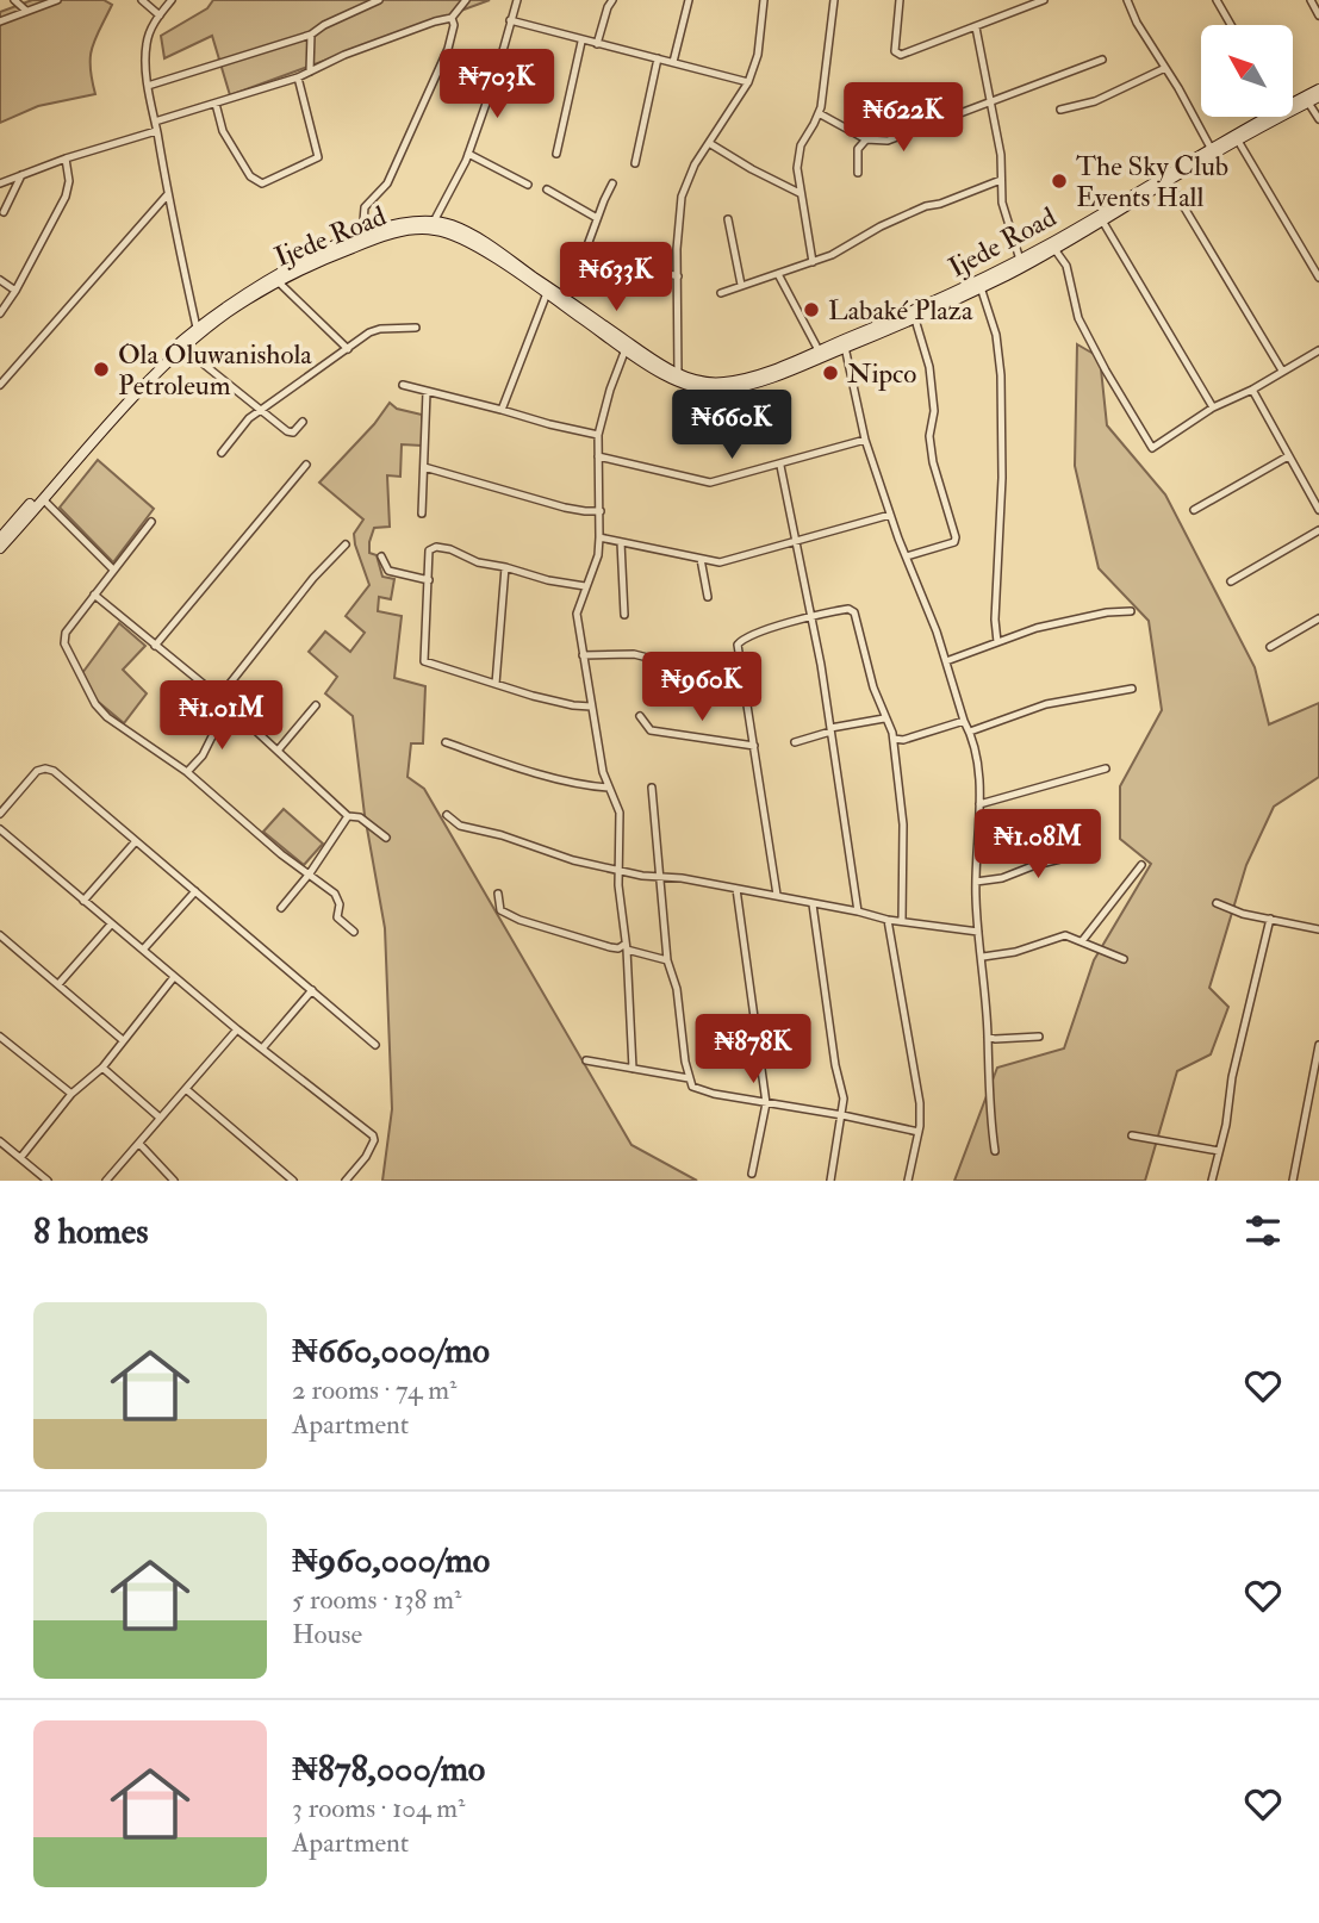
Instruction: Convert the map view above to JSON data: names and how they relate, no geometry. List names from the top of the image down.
{
  "streets": {
    "main road": ["Ijede Road"]
  },
  "places": [
    "The Sky Club Events Hall",
    "Labaké Plaza",
    "Ola Oluwanishola Petroleum",
    "Nipco"
  ],
  "north": "top left",
  "page": {
    "price": [
      "₦703K",
      "₦622K",
      "₦633K",
      "₦660K",
      "₦960K",
      "₦1.01M",
      "₦1.08M",
      "₦878K"
    ],
    "heading": "8 homes",
    "list": [
      {
        "name": "₦660,000/mo",
        "note": "2 rooms · 74 m² · Apartment"
      },
      {
        "name": "₦960,000/mo",
        "note": "5 rooms · 138 m² · House"
      },
      {
        "name": "₦878,000/mo",
        "note": "3 rooms · 104 m² · Apartment"
      }
    ]
  }
}
